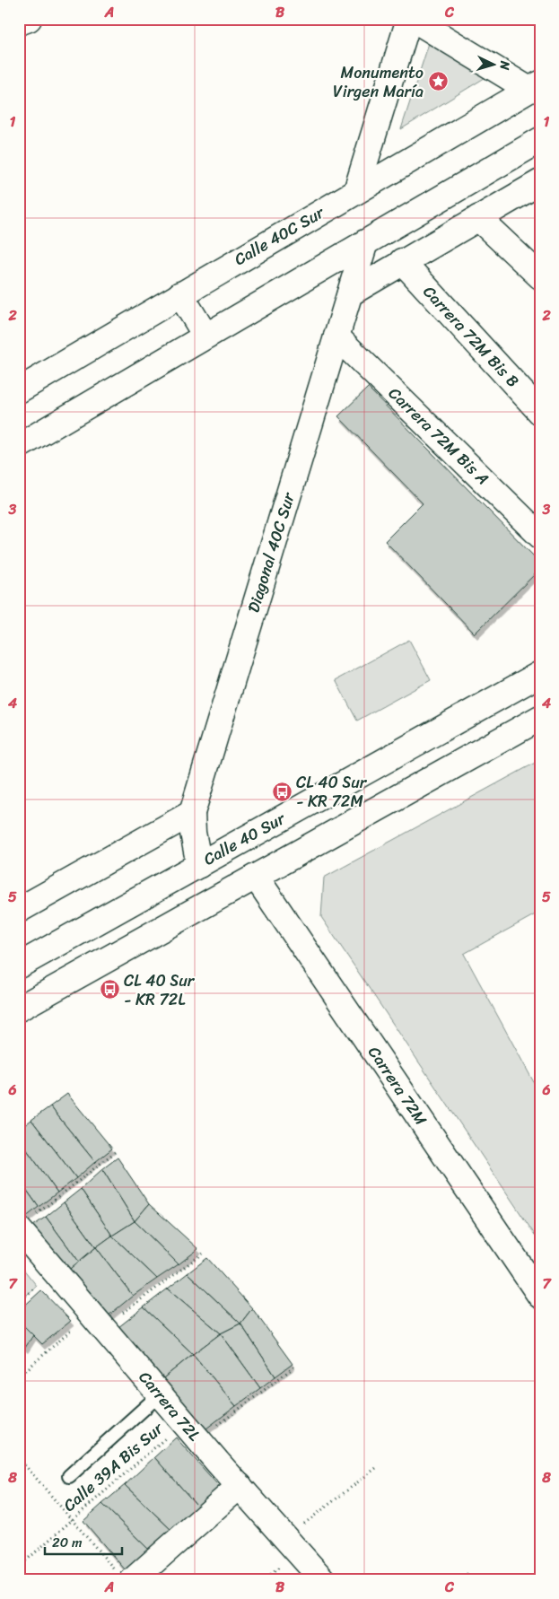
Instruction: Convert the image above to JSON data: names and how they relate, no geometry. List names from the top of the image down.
{
  "streets": {
    "street": [
      "Calle 40C Sur",
      "Carrera 72M Bis B",
      "Carrera 72M Bis A",
      "Diagonal 40C Sur",
      "Calle 40 Sur",
      "Carrera 72M",
      "Carrera 72L"
    ],
    "path": ["Calle 39A Bis Sur"]
  },
  "crossings": [
    ["Carrera 72M Bis A", "Diagonal 40C Sur"],
    ["Diagonal 40C Sur", "Calle 40 Sur"],
    ["Carrera 72L", "Calle 39A Bis Sur"]
  ],
  "places": {
    "place": ["Monumento Virgen María"],
    "bus stop": ["CL 40 Sur - KR 72M", "CL 40 Sur - KR 72L"]
  },
  "scale_bar": "20 m",
  "north": "right",
  "grid": {
    "columns": ["A", "B", "C"],
    "rows": [
      "1",
      "2",
      "3",
      "4",
      "5",
      "6",
      "7",
      "8"
    ]
  }
}
